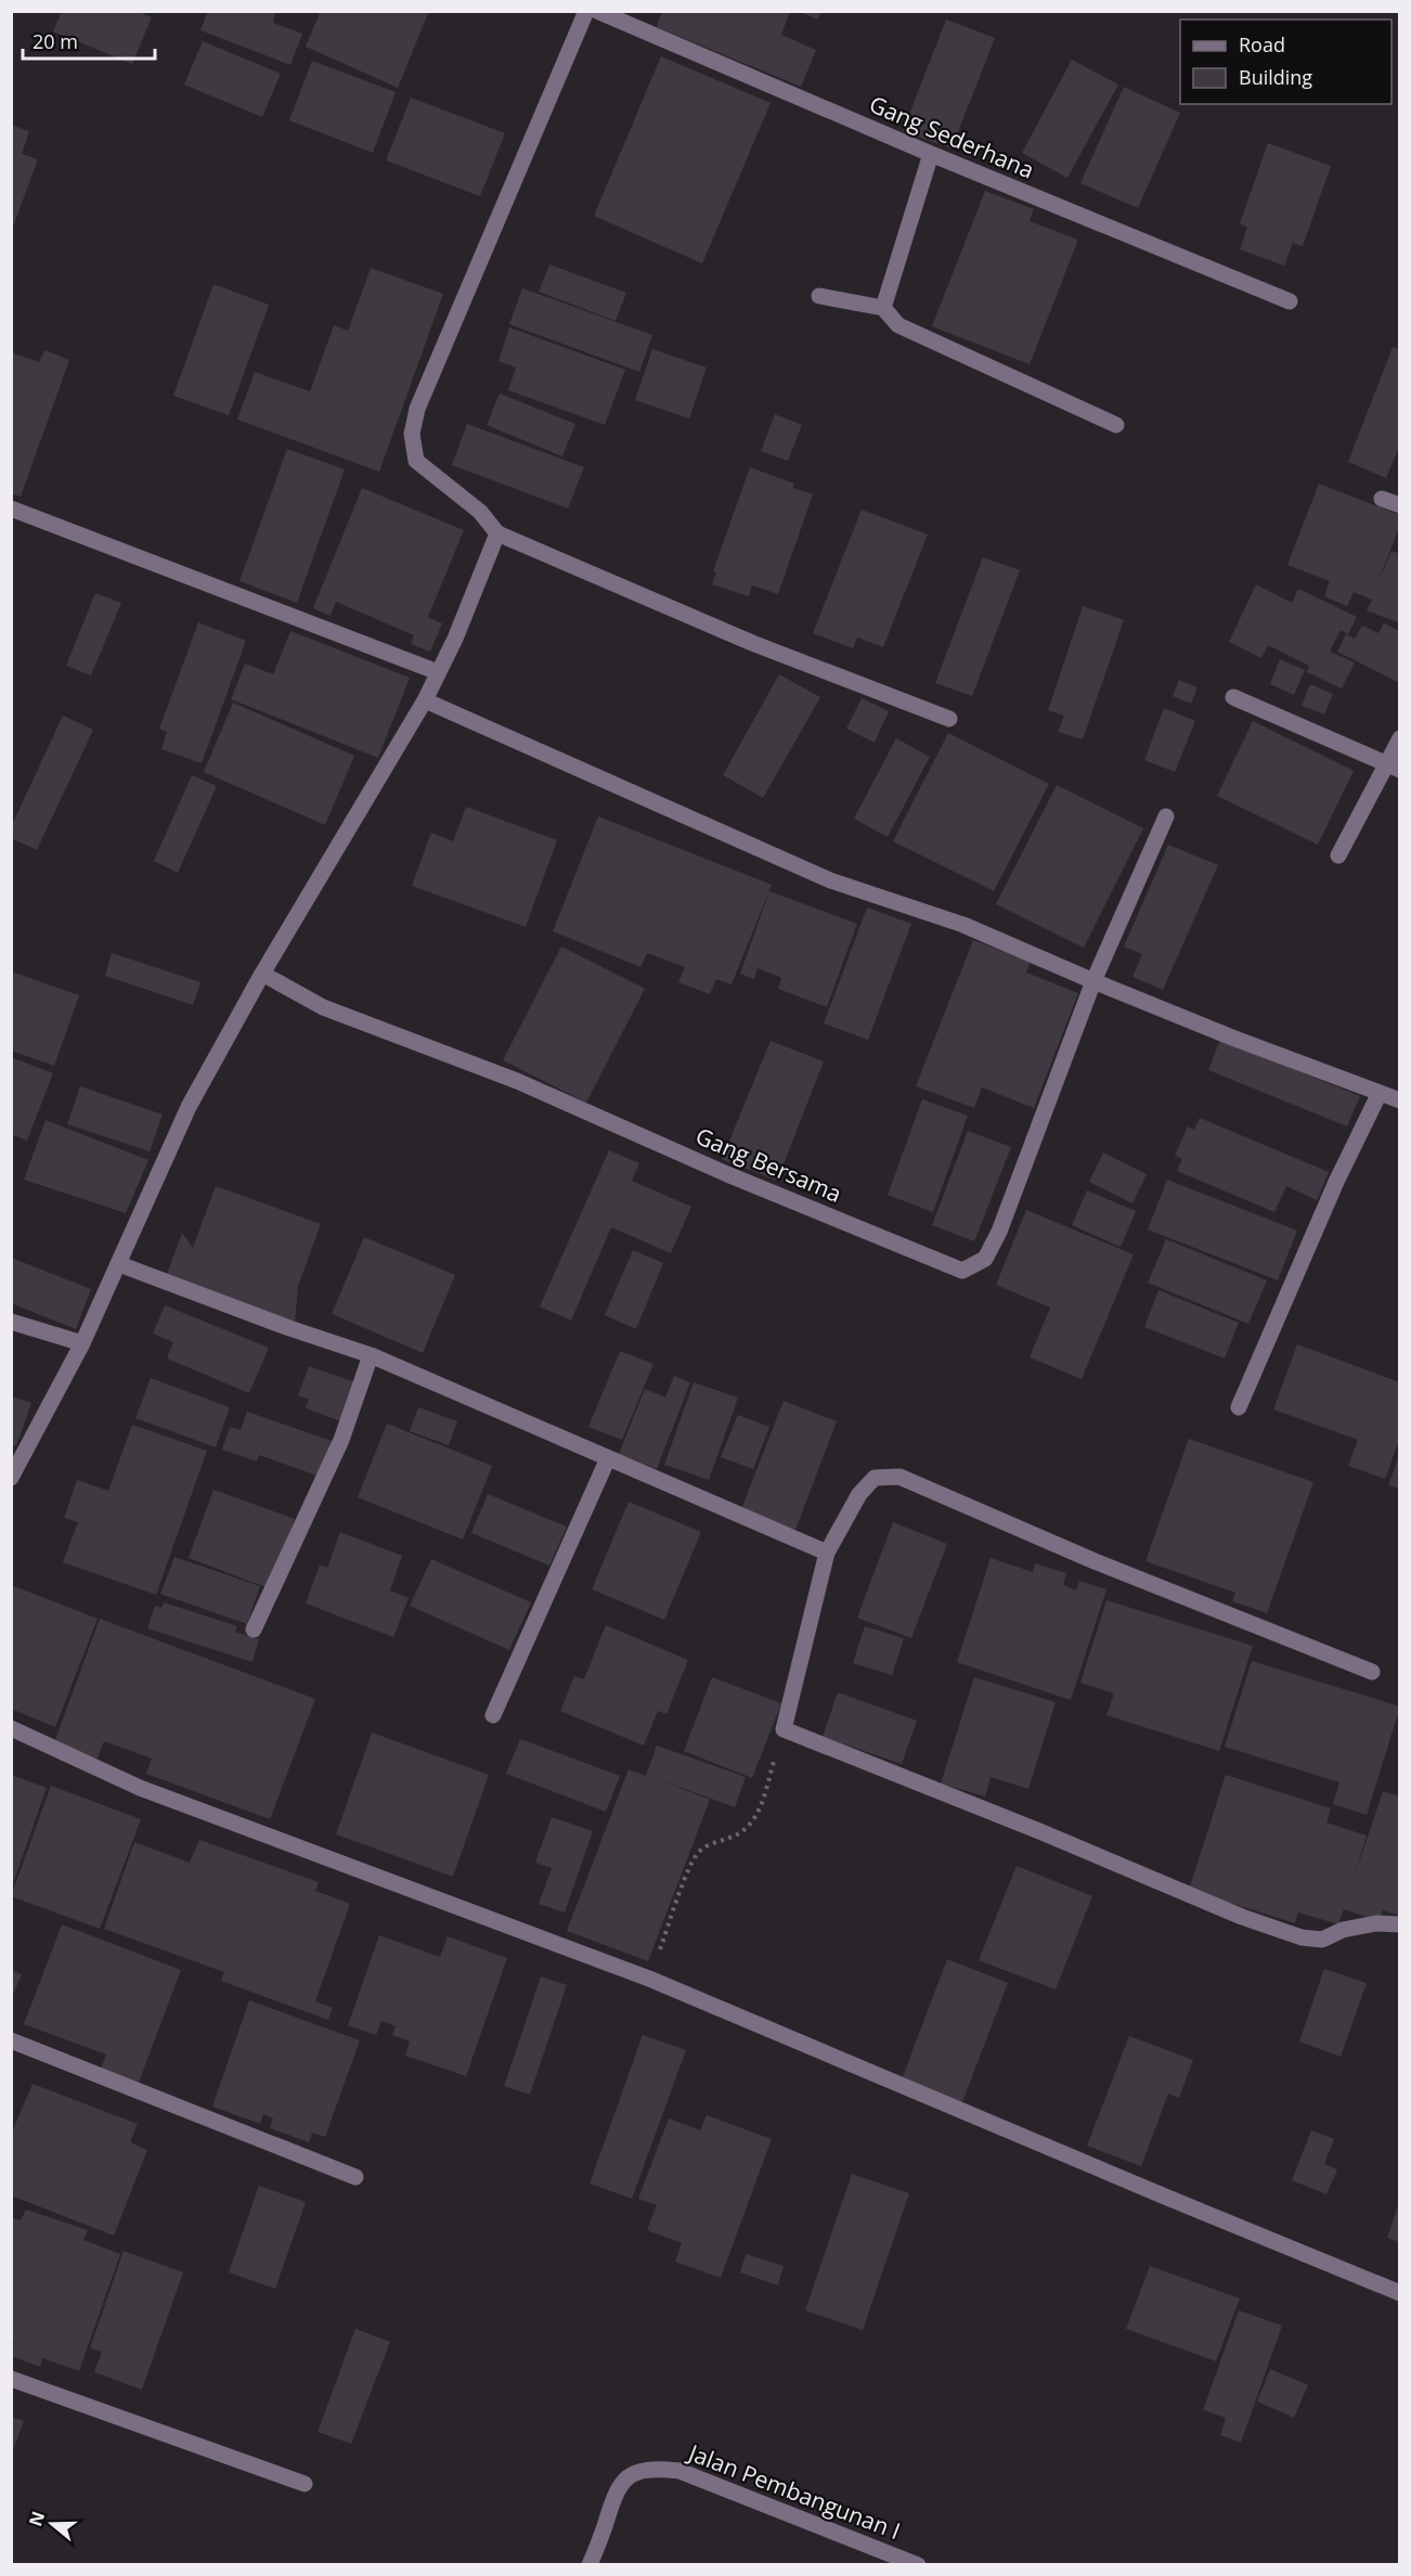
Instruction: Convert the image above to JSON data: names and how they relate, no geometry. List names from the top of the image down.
{
  "streets": {
    "street": ["Gang Sederhana", "Gang Bersama", "Jalan Pembangunan I"]
  },
  "legend": ["Road", "Building"],
  "scale_bar": "20 m",
  "north": "left"
}
